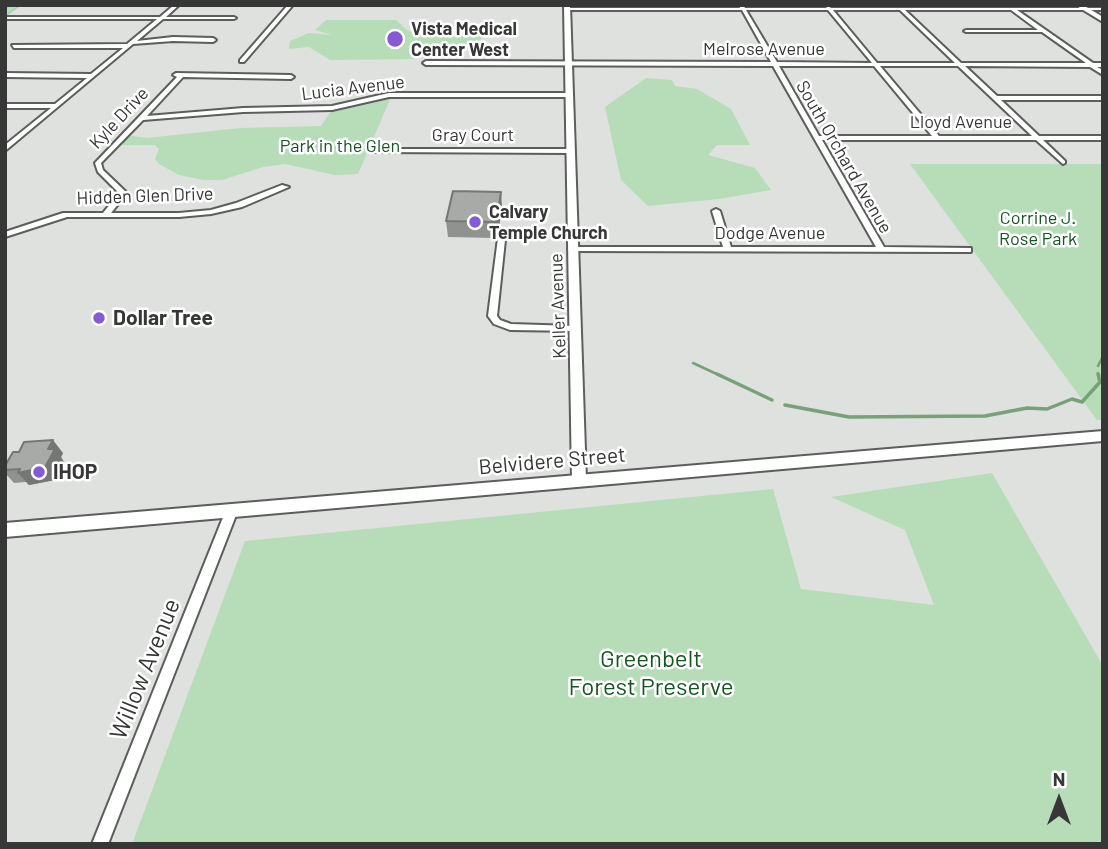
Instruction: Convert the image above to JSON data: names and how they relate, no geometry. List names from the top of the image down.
{
  "streets": {
    "main road": ["Belvidere Street"],
    "street": [
      "Melrose Avenue",
      "Lucia Avenue",
      "Kyle Drive",
      "Lloyd Avenue",
      "Gray Court",
      "South Orchard Avenue",
      "Hidden Glen Drive",
      "Dodge Avenue",
      "Keller Avenue",
      "Willow Avenue"
    ]
  },
  "crossings": [
    ["Melrose Avenue", "South Orchard Avenue"],
    ["Melrose Avenue", "Keller Avenue"],
    ["Lucia Avenue", "Kyle Drive"],
    ["Lucia Avenue", "Keller Avenue"],
    ["Kyle Drive", "Hidden Glen Drive"],
    ["Lloyd Avenue", "South Orchard Avenue"],
    ["Gray Court", "Keller Avenue"],
    ["South Orchard Avenue", "Dodge Avenue"],
    ["Dodge Avenue", "Keller Avenue"],
    ["Keller Avenue", "Belvidere Street"],
    ["Belvidere Street", "Willow Avenue"]
  ],
  "parks": ["Park in the Glen", "Corrine J. Rose Park", "Greenbelt Forest Preserve"],
  "places": [
    "Vista Medical Center West",
    "Calvary Temple Church",
    "Dollar Tree",
    "IHOP"
  ],
  "north": "top"
}
